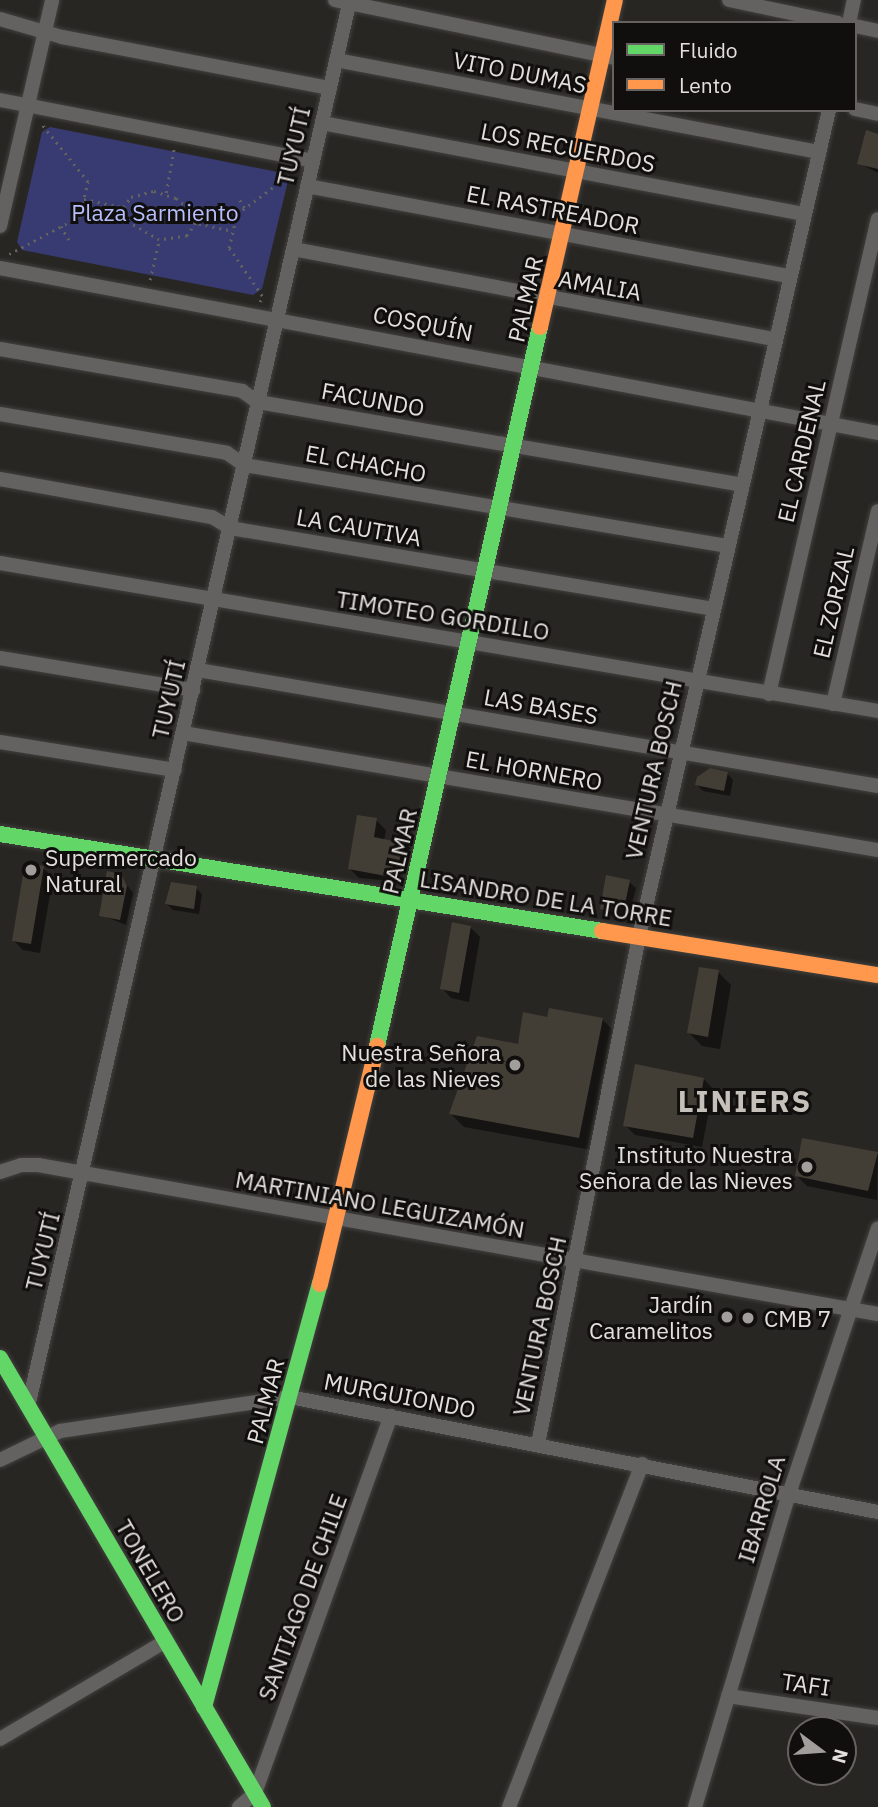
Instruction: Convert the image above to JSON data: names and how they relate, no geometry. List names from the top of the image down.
{
  "streets": {
    "street": [
      "VITO DUMAS",
      "TUYUTÍ",
      "LOS RECUERDOS",
      "EL RASTREADOR",
      "AMALIA",
      "PALMAR",
      "COSQUÍN",
      "FACUNDO",
      "EL CARDENAL",
      "EL CHACHO",
      "LA CAUTIVA",
      "EL ZORZAL",
      "TIMOTEO GORDILLO",
      "LAS BASES",
      "EL HORNERO",
      "VENTURA BOSCH",
      "LISANDRO DE LA TORRE",
      "MARTINIANO LEGUIZAMÓN",
      "MURGUIONDO",
      "IBARROLA",
      "TONELERO",
      "SANTIAGO DE CHILE",
      "TAFI"
    ]
  },
  "crossings": [
    ["VITO DUMAS", "TUYUTÍ"],
    ["VITO DUMAS", "PALMAR"],
    ["VITO DUMAS", "VENTURA BOSCH"],
    ["TUYUTÍ", "LOS RECUERDOS"],
    ["TUYUTÍ", "EL RASTREADOR"],
    ["TUYUTÍ", "AMALIA"],
    ["TUYUTÍ", "COSQUÍN"],
    ["TUYUTÍ", "FACUNDO"],
    ["TUYUTÍ", "EL CHACHO"],
    ["TUYUTÍ", "LA CAUTIVA"],
    ["TUYUTÍ", "TIMOTEO GORDILLO"],
    ["TUYUTÍ", "LAS BASES"],
    ["TUYUTÍ", "EL HORNERO"],
    ["TUYUTÍ", "LISANDRO DE LA TORRE"],
    ["TUYUTÍ", "MARTINIANO LEGUIZAMÓN"],
    ["TUYUTÍ", "TONELERO"],
    ["LOS RECUERDOS", "PALMAR"],
    ["LOS RECUERDOS", "VENTURA BOSCH"],
    ["EL RASTREADOR", "PALMAR"],
    ["EL RASTREADOR", "VENTURA BOSCH"],
    ["AMALIA", "PALMAR"],
    ["AMALIA", "VENTURA BOSCH"],
    ["PALMAR", "COSQUÍN"],
    ["PALMAR", "FACUNDO"],
    ["PALMAR", "EL CHACHO"],
    ["PALMAR", "LA CAUTIVA"],
    ["PALMAR", "TIMOTEO GORDILLO"],
    ["PALMAR", "LAS BASES"],
    ["PALMAR", "EL HORNERO"],
    ["PALMAR", "LISANDRO DE LA TORRE"],
    ["PALMAR", "MARTINIANO LEGUIZAMÓN"],
    ["PALMAR", "MURGUIONDO"],
    ["PALMAR", "TONELERO"],
    ["COSQUÍN", "EL CARDENAL"],
    ["COSQUÍN", "VENTURA BOSCH"],
    ["FACUNDO", "VENTURA BOSCH"],
    ["EL CARDENAL", "TIMOTEO GORDILLO"],
    ["EL CHACHO", "VENTURA BOSCH"],
    ["LA CAUTIVA", "VENTURA BOSCH"],
    ["EL ZORZAL", "TIMOTEO GORDILLO"],
    ["TIMOTEO GORDILLO", "VENTURA BOSCH"],
    ["LAS BASES", "VENTURA BOSCH"],
    ["EL HORNERO", "VENTURA BOSCH"],
    ["VENTURA BOSCH", "LISANDRO DE LA TORRE"],
    ["VENTURA BOSCH", "MARTINIANO LEGUIZAMÓN"],
    ["VENTURA BOSCH", "MURGUIONDO"],
    ["MARTINIANO LEGUIZAMÓN", "IBARROLA"],
    ["MURGUIONDO", "IBARROLA"],
    ["MURGUIONDO", "TONELERO"],
    ["MURGUIONDO", "SANTIAGO DE CHILE"],
    ["IBARROLA", "TAFI"],
    ["TONELERO", "SANTIAGO DE CHILE"]
  ],
  "districts": ["LINIERS"],
  "parks": ["Plaza Sarmiento"],
  "places": [
    "Supermercado Natural",
    "Nuestra Señora de las Nieves",
    "Instituto Nuestra Señora de las Nieves",
    "Jardín Caramelitos",
    "CMB 7"
  ],
  "legend": ["Fluido", "Lento"],
  "north": "right"
}
